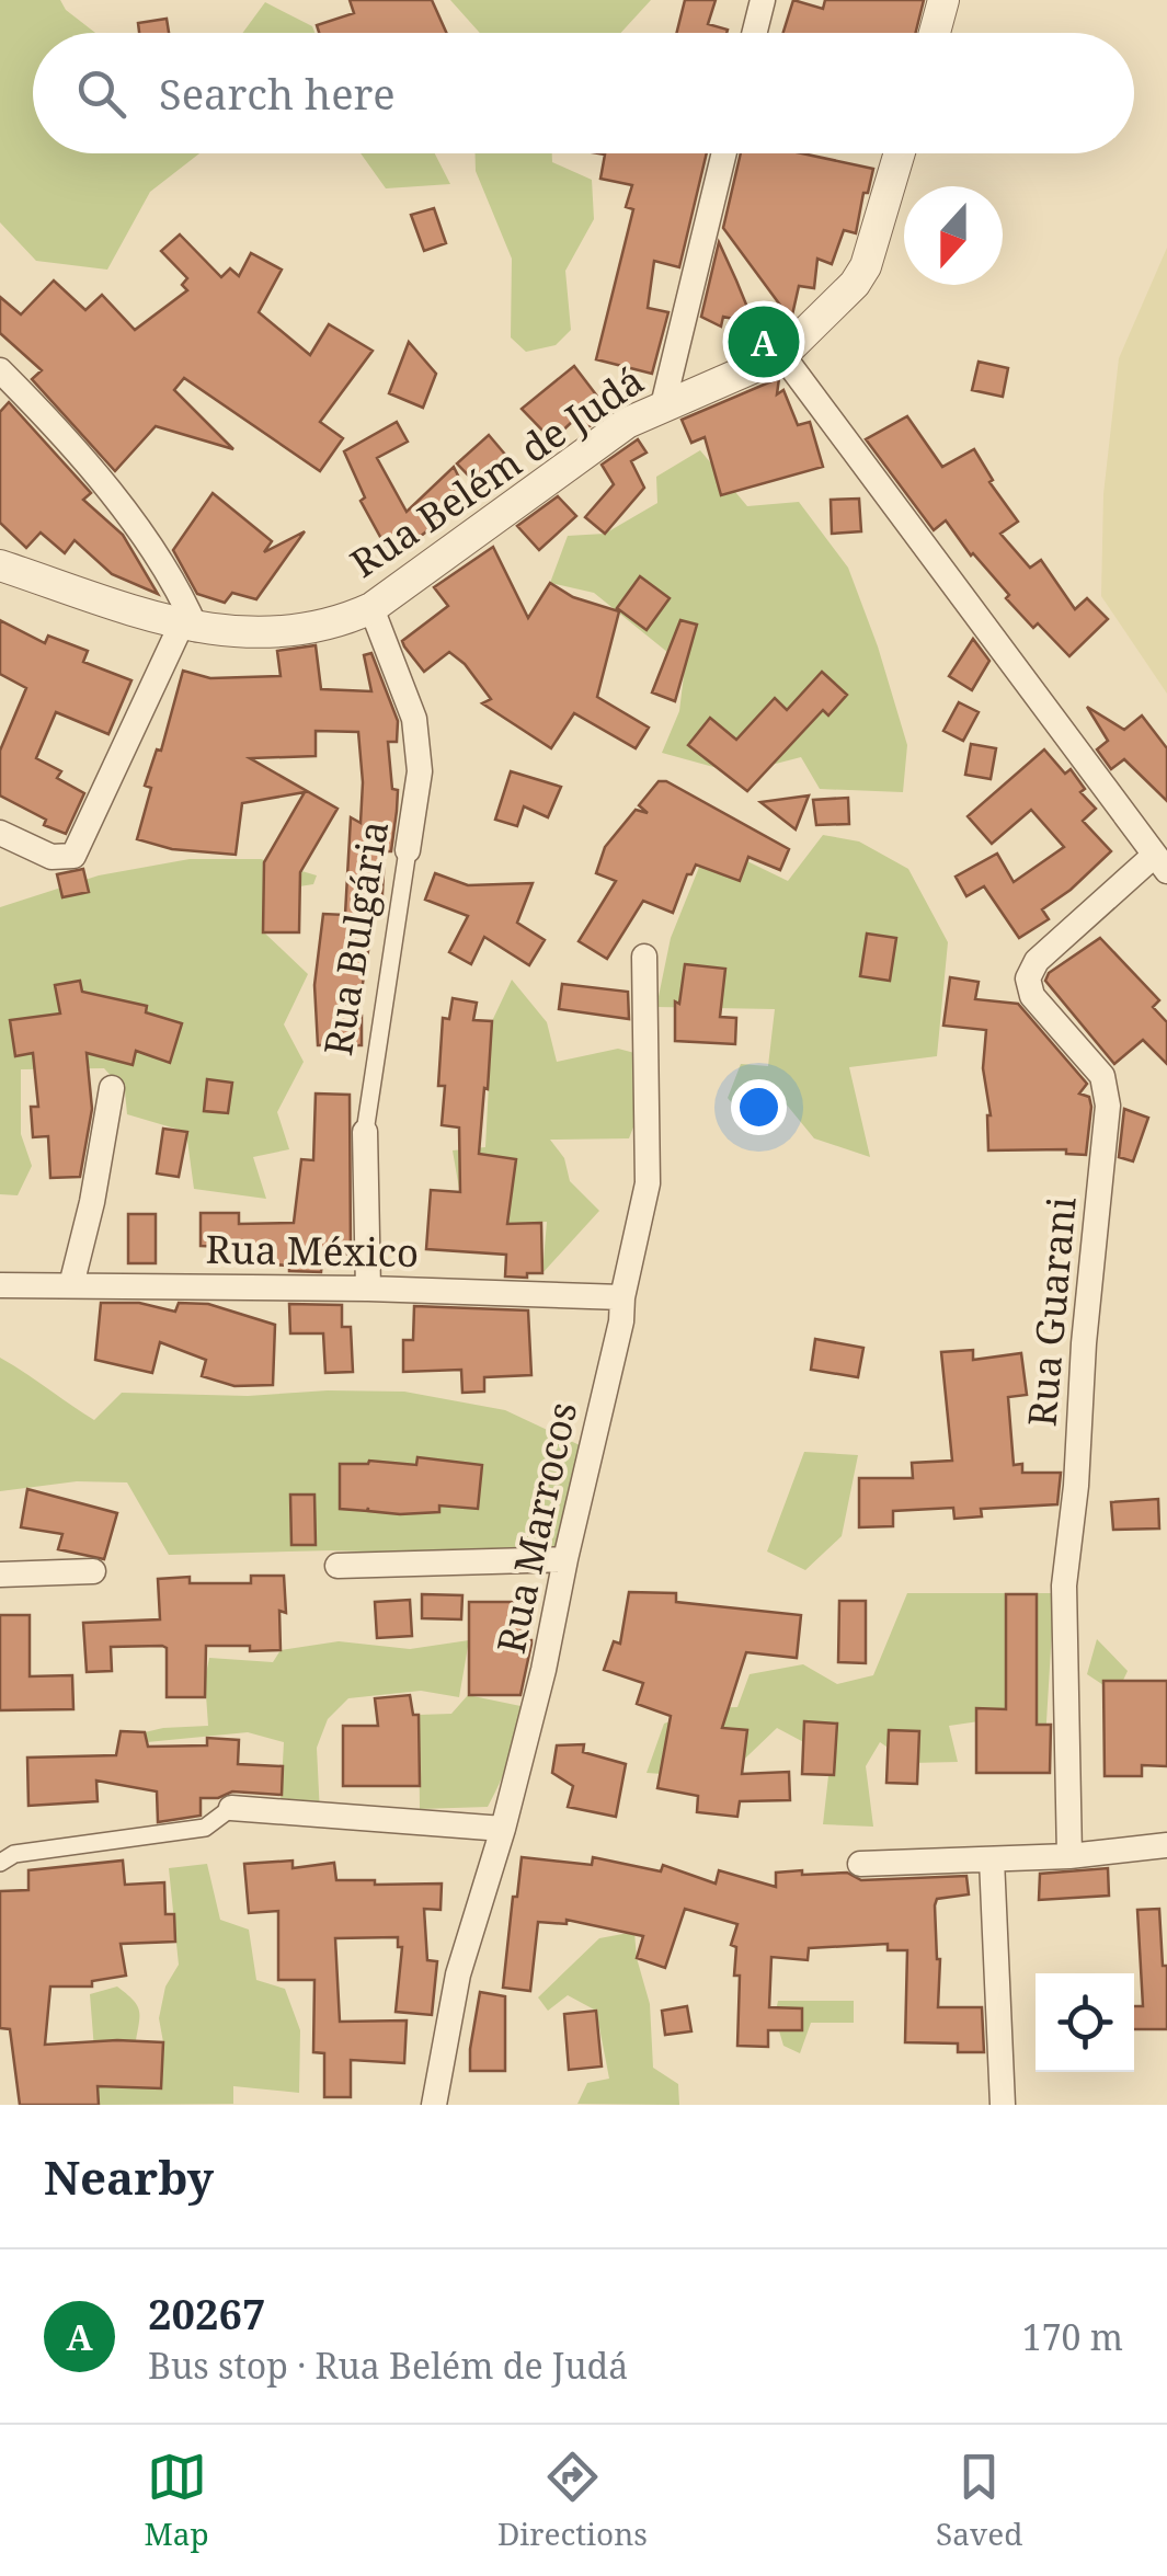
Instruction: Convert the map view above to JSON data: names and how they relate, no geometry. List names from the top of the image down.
{
  "streets": {
    "street": [
      "Rua Belém de Judá",
      "Rua Bulgária",
      "Rua México",
      "Rua Guarani",
      "Rua Marrocos"
    ]
  },
  "crossings": [
    ["Rua Belém de Judá", "Rua Bulgária"],
    ["Rua Bulgária", "Rua México"],
    ["Rua México", "Rua Marrocos"]
  ],
  "north": "bottom",
  "page": {
    "search": "Search here",
    "pins": "A",
    "heading": "Nearby",
    "list": [
      {
        "mark": "A",
        "name": "20267",
        "note": "Bus stop · Rua Belém de Judá",
        "value": "170 m"
      }
    ],
    "nav": ["Map", "Directions", "Saved"]
  }
}
